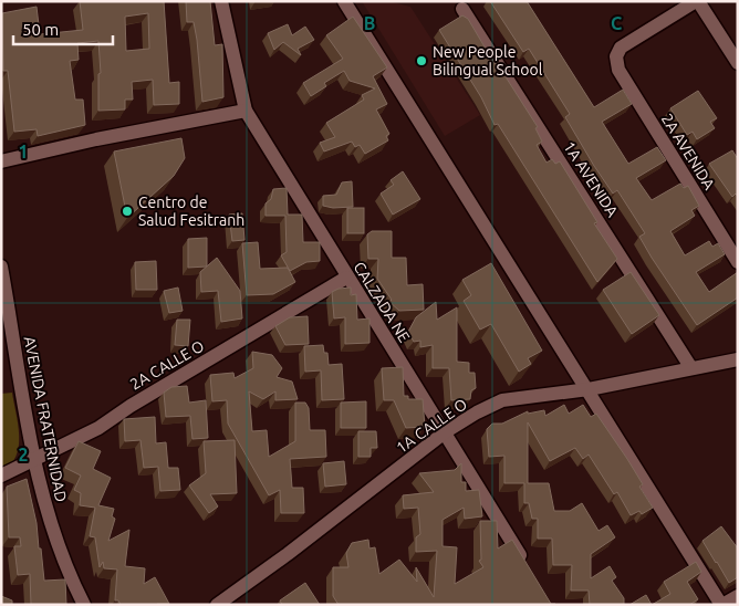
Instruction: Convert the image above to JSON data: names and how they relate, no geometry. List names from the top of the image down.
{
  "streets": {
    "street": [
      "2A AVENIDA",
      "1A AVENIDA",
      "CALZADA NE",
      "2A CALLE O",
      "AVENIDA FRATERNIDAD",
      "1A CALLE O"
    ]
  },
  "crossings": [
    ["1A AVENIDA", "1A CALLE O"],
    ["CALZADA NE", "2A CALLE O"],
    ["CALZADA NE", "1A CALLE O"],
    ["2A CALLE O", "AVENIDA FRATERNIDAD"]
  ],
  "places": ["New People Bilingual School", "Centro de Salud Fesitranh"],
  "scale_bar": "50 m",
  "grid": {
    "columns": ["B", "C"],
    "rows": ["1", "2"]
  }
}
